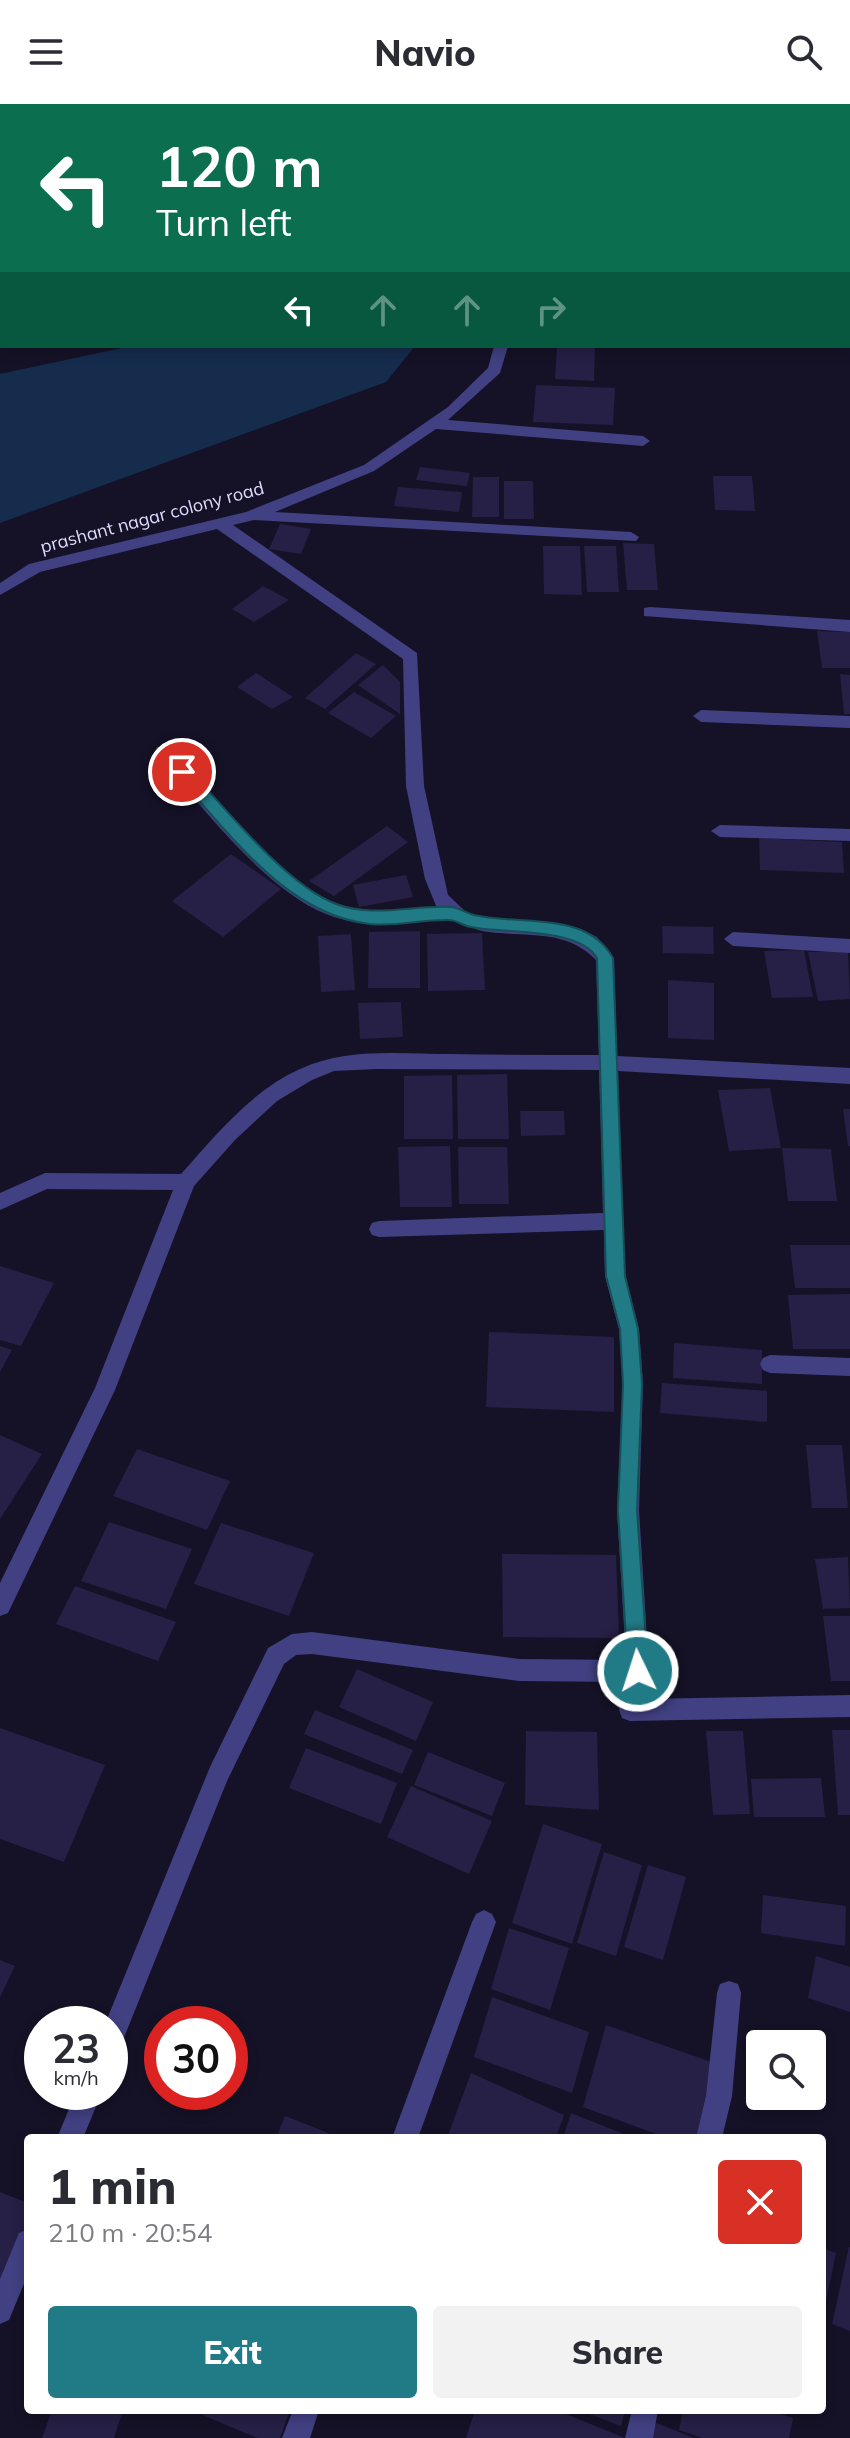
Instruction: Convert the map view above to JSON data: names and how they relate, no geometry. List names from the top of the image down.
{
  "streets": {
    "street": ["prashant nagar colony road"]
  },
  "page": {
    "header": "Navio",
    "turn": ["120 m", "Turn left"],
    "speed": "23 km/h",
    "limit": "30",
    "heading": ["1 min", "210 m · 20:54"],
    "buttons": ["Exit", "Share"]
  }
}
